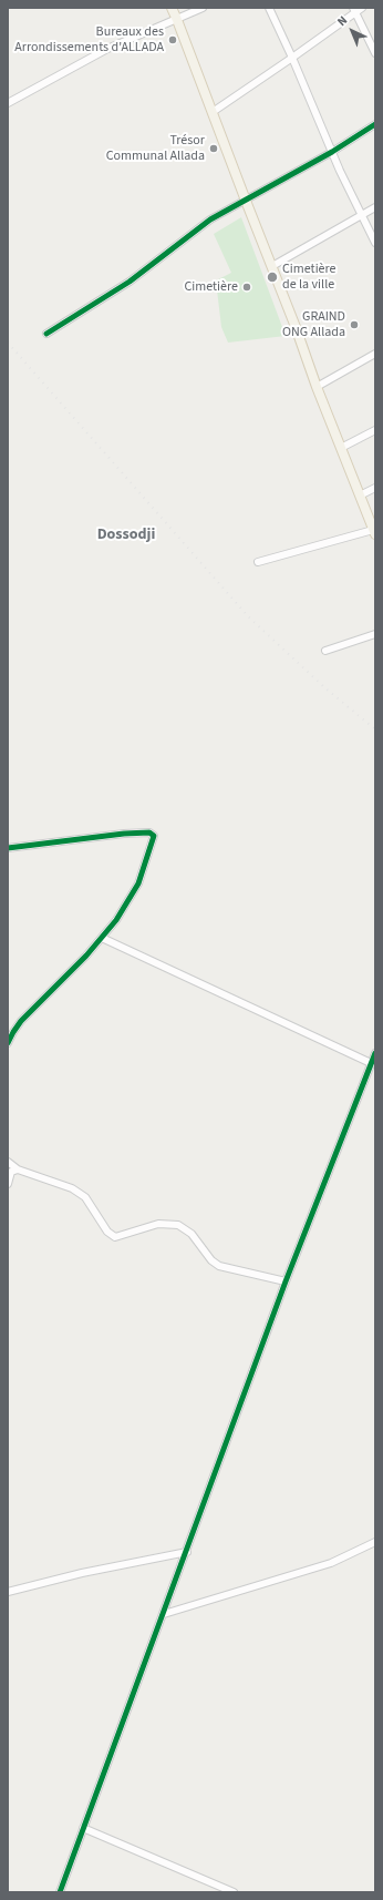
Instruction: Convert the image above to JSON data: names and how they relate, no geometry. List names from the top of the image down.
{
  "districts": ["Dossodji"],
  "places": [
    "Bureaux des Arrondissements d'ALLADA",
    "Trésor Communal Allada",
    "Cimetière de la ville",
    "Cimetière",
    "GRAIND ONG Allada"
  ],
  "north": "top left"
}
